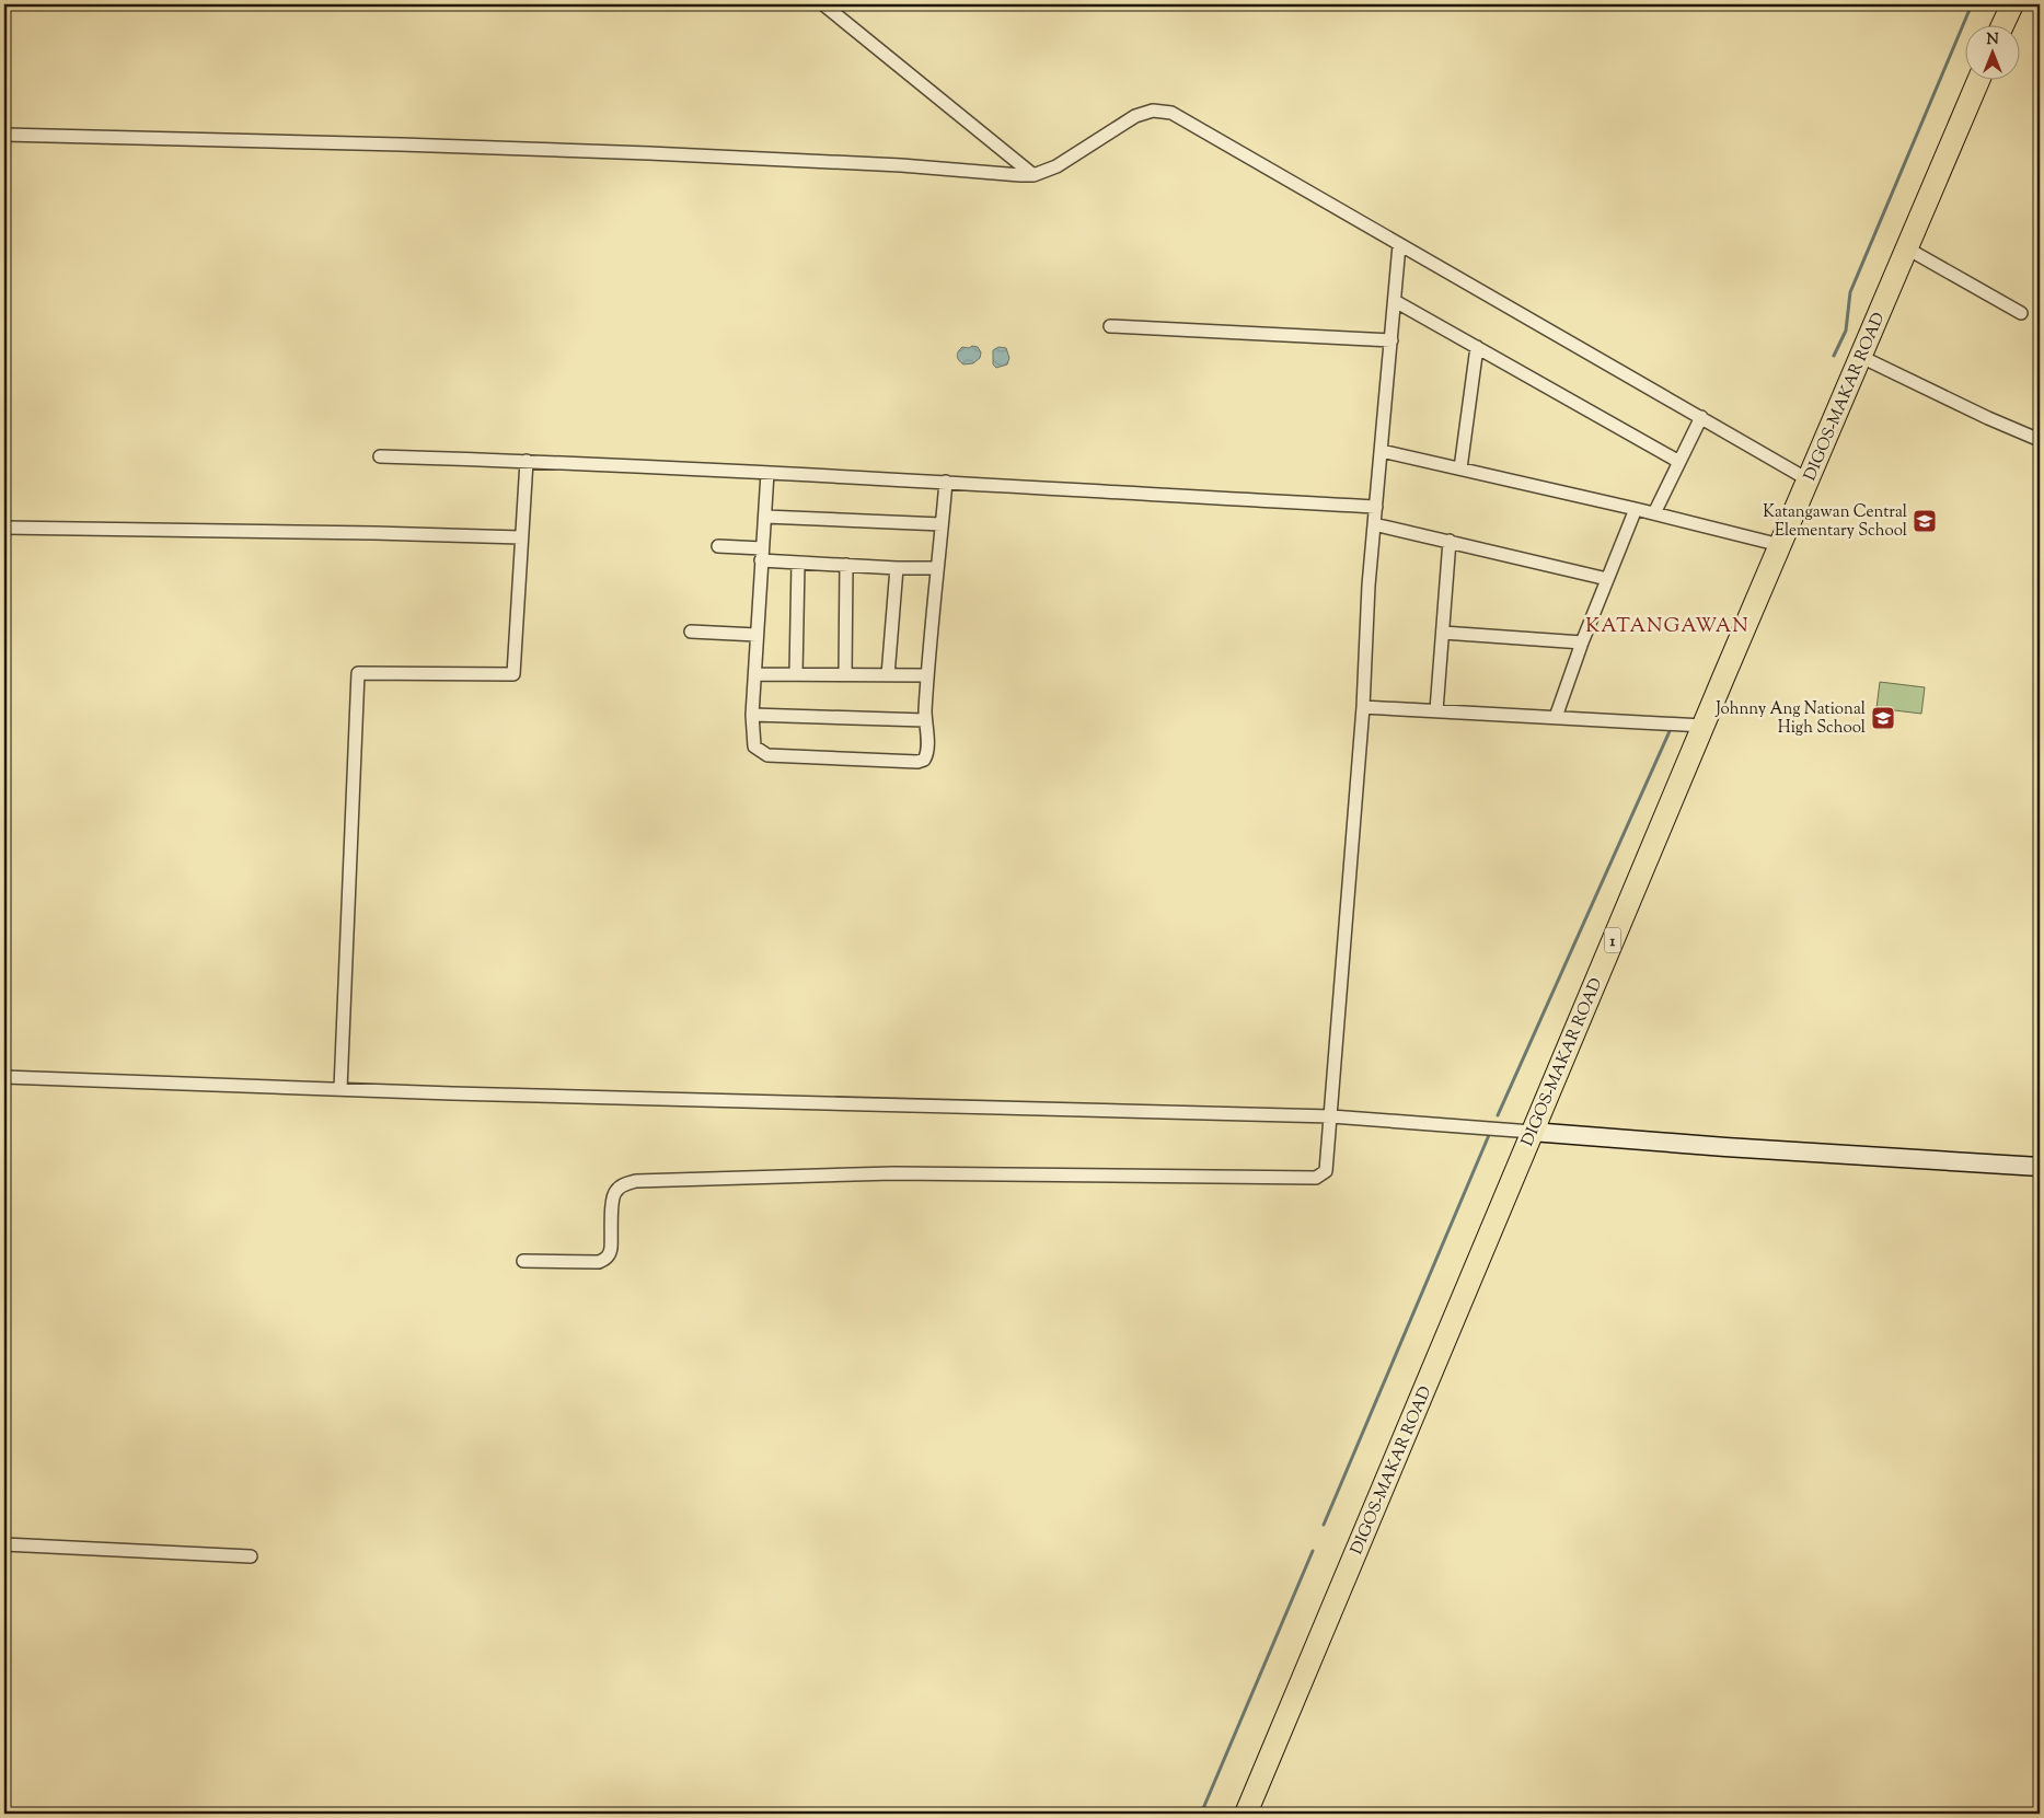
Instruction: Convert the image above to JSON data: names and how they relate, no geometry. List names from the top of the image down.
{
  "streets": {
    "highway": ["DIGOS-MAKAR ROAD", "1"]
  },
  "districts": ["KATANGAWAN"],
  "places": {
    "school or university": ["Katangawan Central Elementary School", "Johnny Ang National High School"]
  },
  "north": "top"
}
